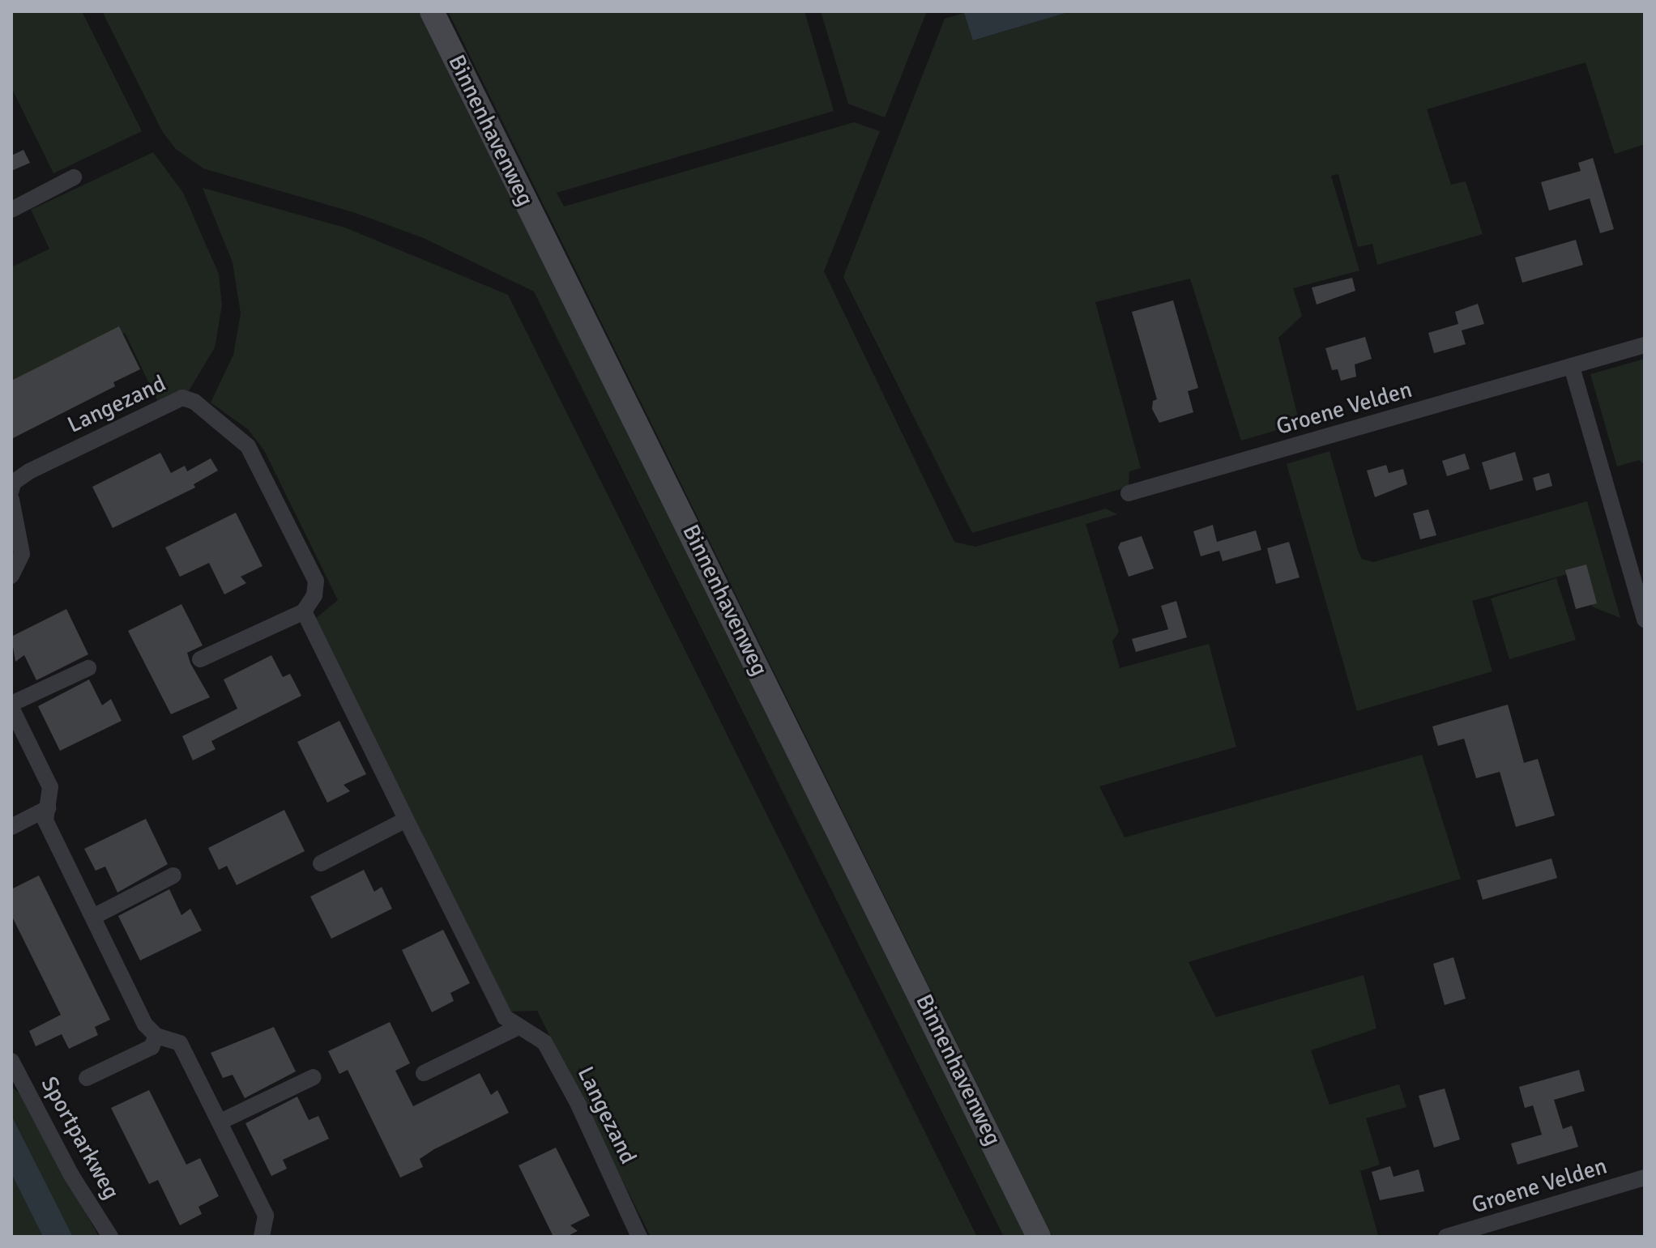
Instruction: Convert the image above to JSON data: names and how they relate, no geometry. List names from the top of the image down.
{
  "streets": {
    "street": [
      "Binnenhavenweg",
      "Langezand",
      "Groene Velden",
      "Sportparkweg"
    ]
  }
}
